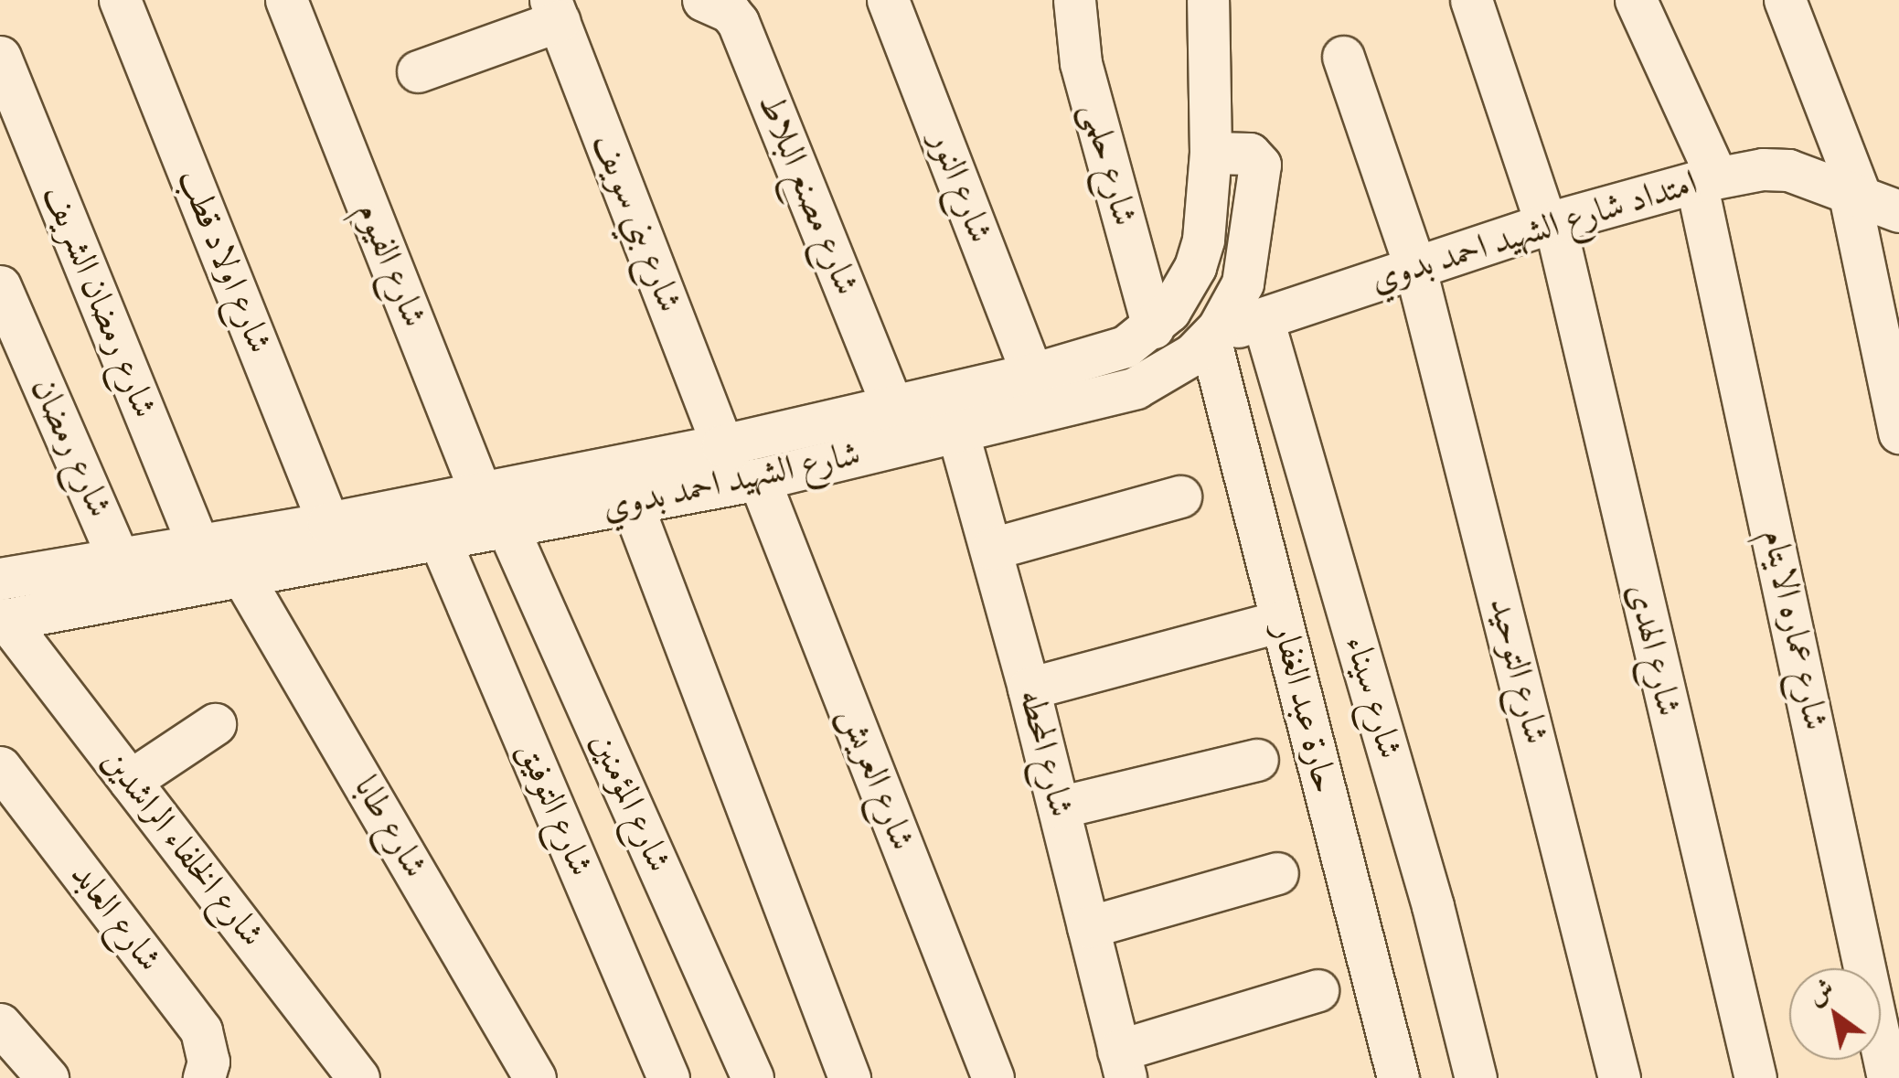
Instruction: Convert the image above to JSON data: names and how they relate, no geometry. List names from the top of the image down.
{
  "streets": {
    "street": [
      "شارع حلمى",
      "شارع النور",
      "شارع مصنع البلاط",
      "شارع بني سويف",
      "امتداد شارع الشهيد احمد بدوي",
      "شارع اولاد قطب",
      "شارع الفيوم",
      "شارع رمضان الشريف",
      "شارع رمضان",
      "شارع الشهيد احمد بدوي",
      "شارع عماره الايتام",
      "شارع الهدى",
      "شارع التوحيد",
      "شارع سيناء",
      "حارة عبد الغفار",
      "شارع المحطه",
      "شارع العريش",
      "شارع المؤمنين",
      "شارع التوفيق",
      "شارع طابا",
      "شارع الخلفاء الراشدين",
      "شارع العابد"
    ]
  },
  "crossings": [
    ["شارع حلمى", "شارع الشهيد احمد بدوي"],
    ["شارع النور", "شارع الشهيد احمد بدوي"],
    ["شارع مصنع البلاط", "شارع الشهيد احمد بدوي"],
    ["شارع بني سويف", "شارع الشهيد احمد بدوي"],
    ["امتداد شارع الشهيد احمد بدوي", "شارع الشهيد احمد بدوي"],
    ["امتداد شارع الشهيد احمد بدوي", "شارع عماره الايتام"],
    ["امتداد شارع الشهيد احمد بدوي", "شارع الهدى"],
    ["امتداد شارع الشهيد احمد بدوي", "شارع التوحيد"],
    ["امتداد شارع الشهيد احمد بدوي", "شارع سيناء"],
    ["امتداد شارع الشهيد احمد بدوي", "حارة عبد الغفار"],
    ["شارع اولاد قطب", "شارع الشهيد احمد بدوي"],
    ["شارع الفيوم", "شارع الشهيد احمد بدوي"],
    ["شارع الفيوم", "شارع المؤمنين"],
    ["شارع رمضان الشريف", "شارع الشهيد احمد بدوي"],
    ["شارع رمضان", "شارع الشهيد احمد بدوي"],
    ["شارع الشهيد احمد بدوي", "حارة عبد الغفار"],
    ["شارع الشهيد احمد بدوي", "شارع المحطه"],
    ["شارع الشهيد احمد بدوي", "شارع العريش"],
    ["شارع الشهيد احمد بدوي", "شارع المؤمنين"],
    ["شارع الشهيد احمد بدوي", "شارع التوفيق"],
    ["شارع الشهيد احمد بدوي", "شارع طابا"],
    ["شارع الشهيد احمد بدوي", "شارع الخلفاء الراشدين"]
  ],
  "north": "top left"
}
